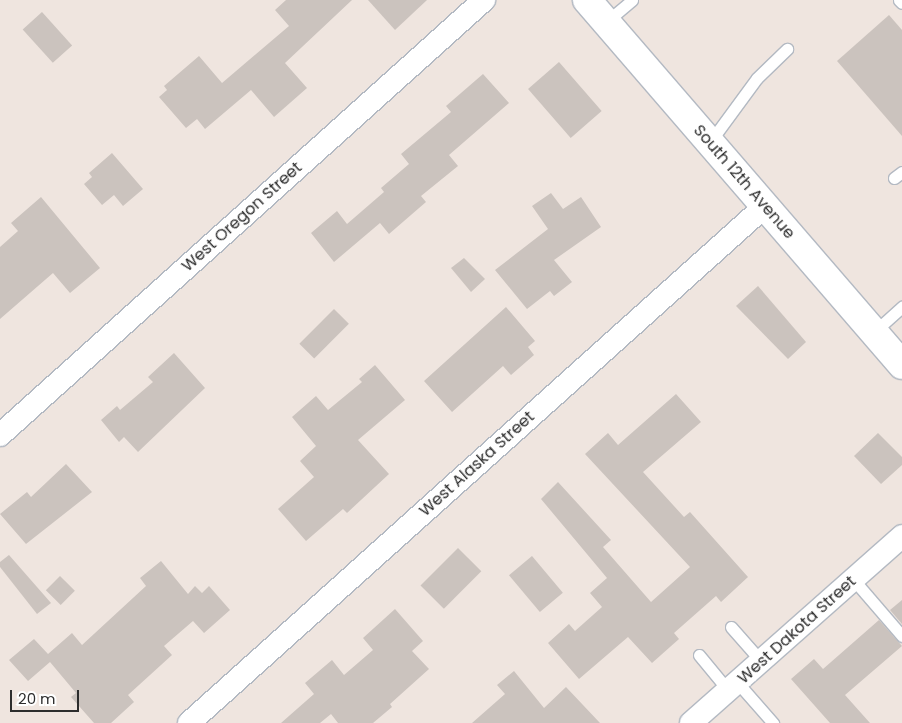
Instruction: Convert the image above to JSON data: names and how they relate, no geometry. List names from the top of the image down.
{
  "streets": {
    "main road": ["South 12th Avenue"],
    "street": ["West Oregon Street", "West Alaska Street", "West Dakota Street"]
  },
  "crossings": [
    ["South 12th Avenue", "West Alaska Street"]
  ],
  "scale_bar": "20 m"
}
